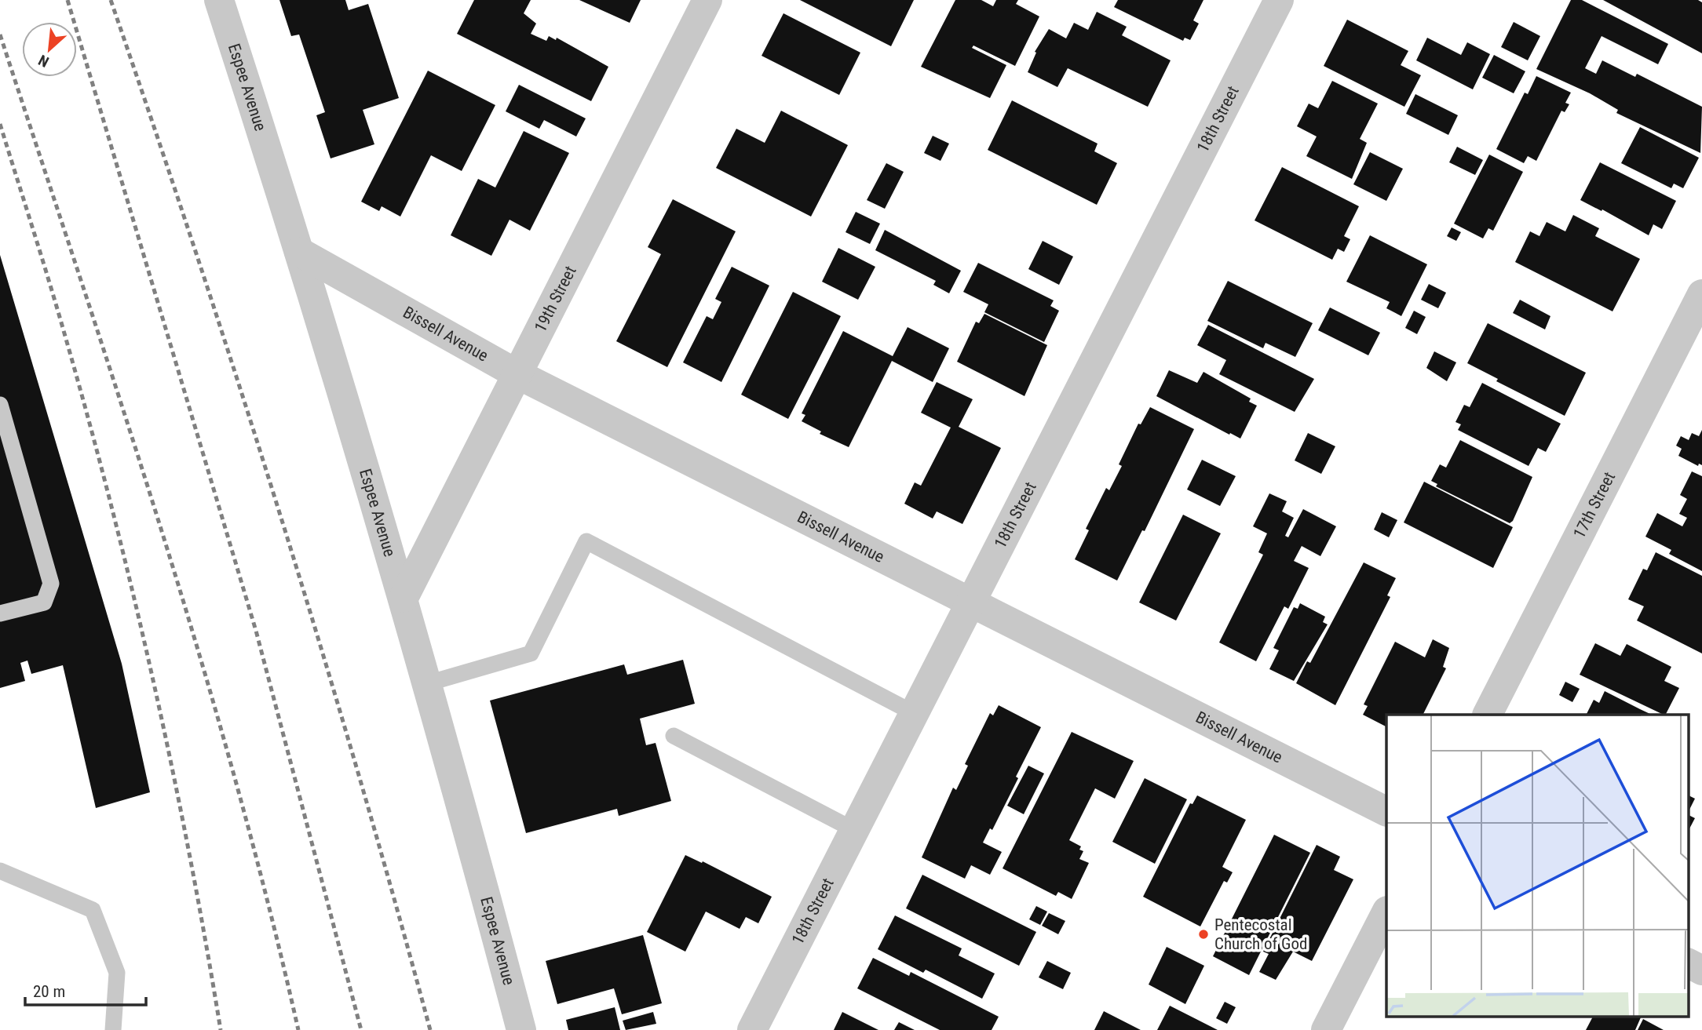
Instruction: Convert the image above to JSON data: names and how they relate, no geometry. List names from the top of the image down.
{
  "streets": {
    "street": [
      "Espee Avenue",
      "18th Street",
      "19th Street",
      "Bissell Avenue",
      "17th Street"
    ]
  },
  "crossings": [
    ["Espee Avenue", "19th Street"],
    ["Espee Avenue", "Bissell Avenue"],
    ["18th Street", "Bissell Avenue"],
    ["19th Street", "Bissell Avenue"]
  ],
  "places": ["Pentecostal Church of God"],
  "scale_bar": "20 m",
  "north": "bottom left"
}
